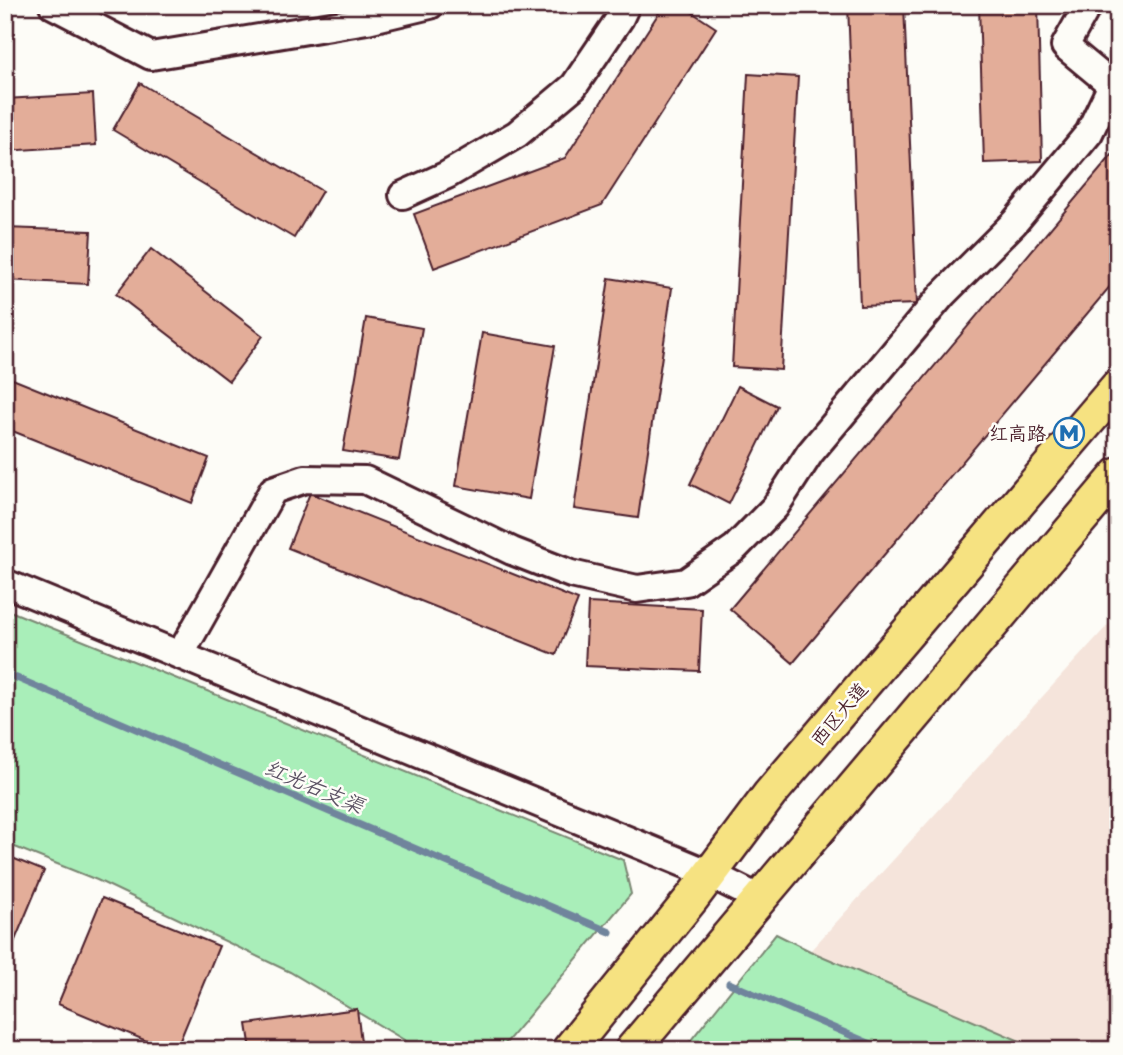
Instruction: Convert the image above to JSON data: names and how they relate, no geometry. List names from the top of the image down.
{
  "streets": {
    "main road": ["西区大道"]
  },
  "water": ["红光右支渠"],
  "places": {
    "metro station": ["红高路"]
  }
}
